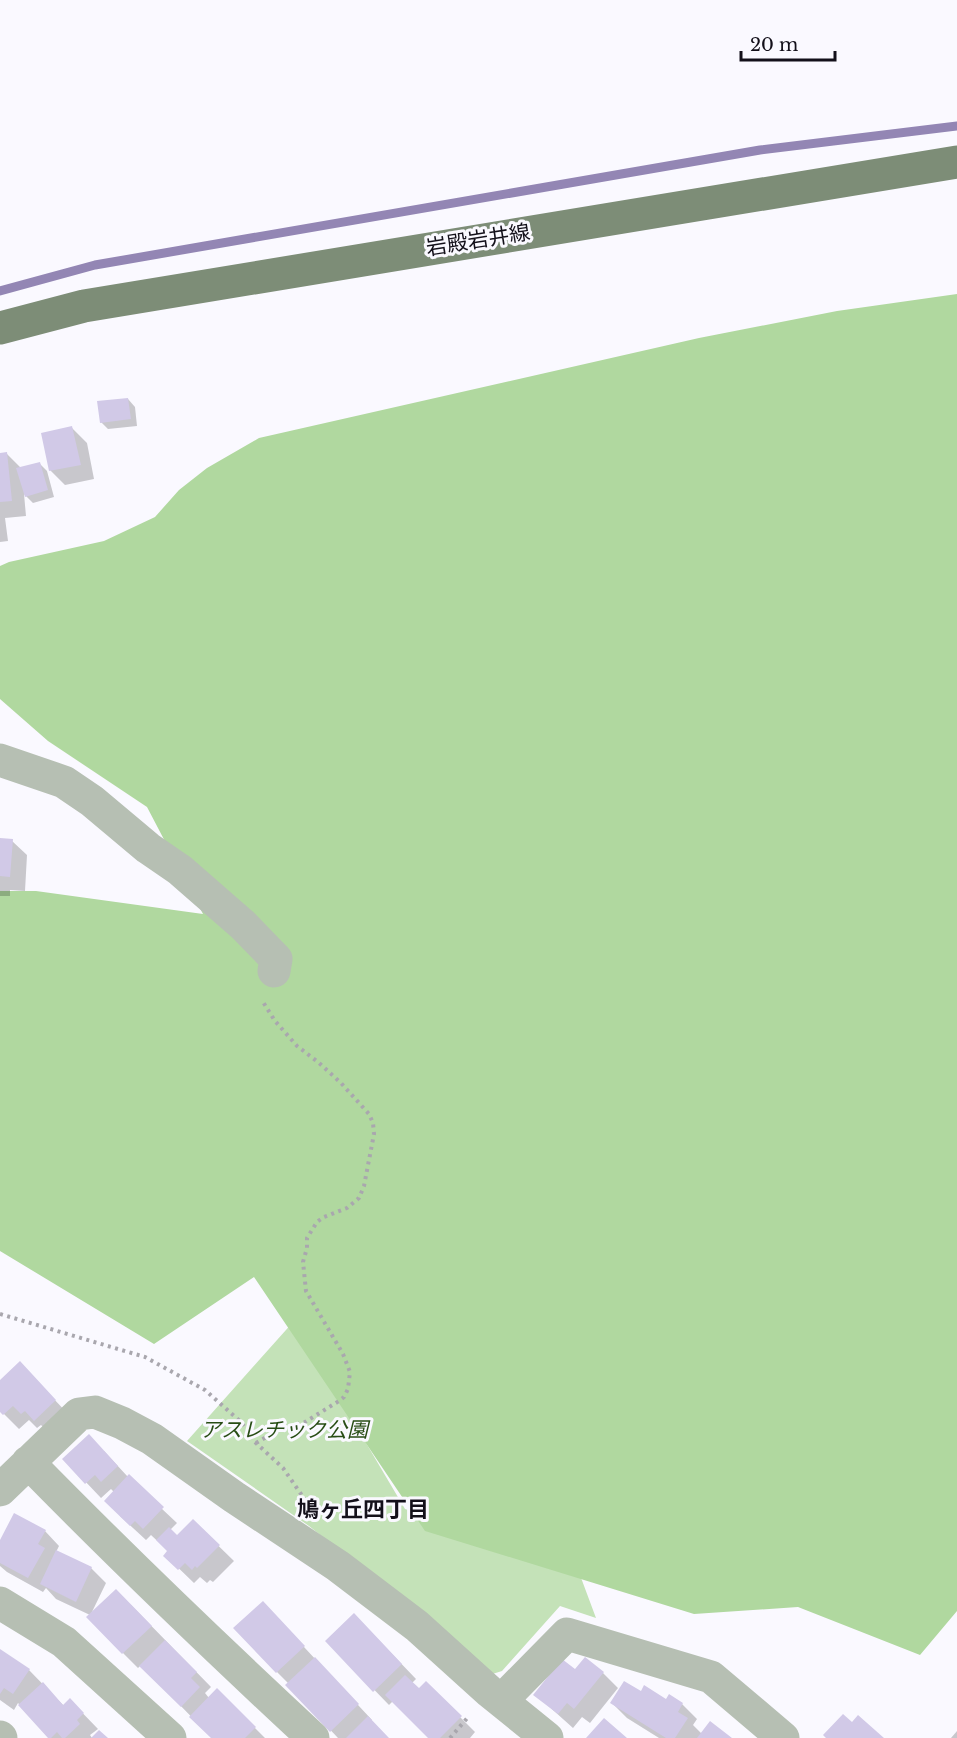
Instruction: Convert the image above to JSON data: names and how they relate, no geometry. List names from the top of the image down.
{
  "streets": {
    "main road": ["岩殿岩井線"]
  },
  "districts": ["鳩ヶ丘四丁目"],
  "parks": ["アスレチック公園"],
  "scale_bar": "20 m"
}
